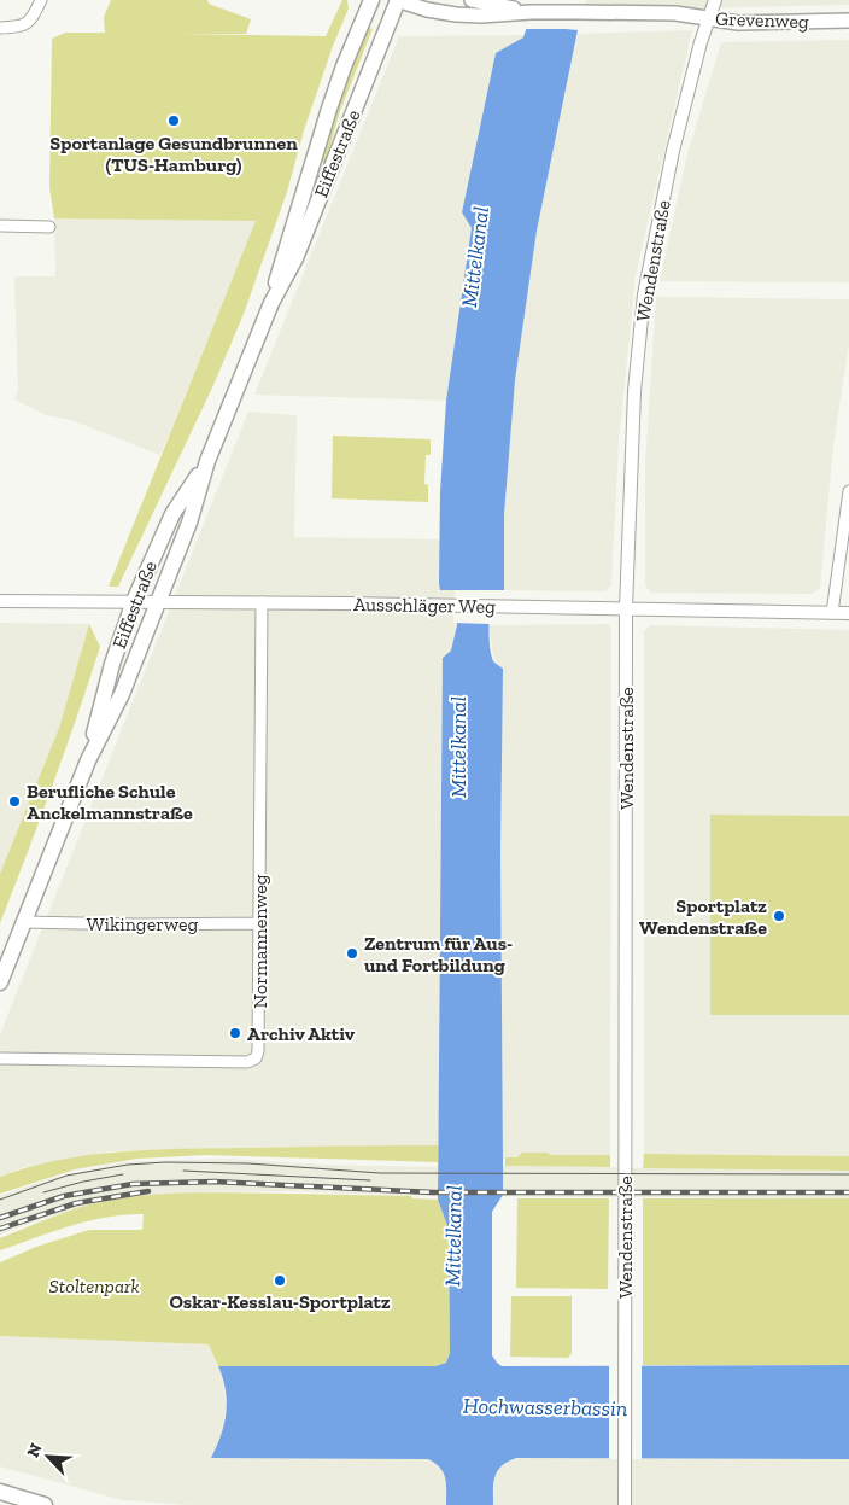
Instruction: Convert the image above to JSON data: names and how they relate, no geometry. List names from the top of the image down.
{
  "streets": {
    "main road": ["Grevenweg", "Eiffestraße"],
    "street": [
      "Wendenstraße",
      "Ausschläger Weg",
      "Wikingerweg",
      "Normannenweg"
    ]
  },
  "crossings": [
    ["Grevenweg", "Eiffestraße"],
    ["Grevenweg", "Wendenstraße"],
    ["Eiffestraße", "Ausschläger Weg"],
    ["Eiffestraße", "Wikingerweg"],
    ["Wendenstraße", "Ausschläger Weg"],
    ["Ausschläger Weg", "Normannenweg"],
    ["Wikingerweg", "Normannenweg"]
  ],
  "water": ["Mittelkanal", "Hochwasserbassin"],
  "parks": ["Stoltenpark"],
  "places": [
    "Sportanlage Gesundbrunnen (TUS-Hamburg)",
    "Berufliche Schule Anckelmannstraße",
    "Sportplatz Wendenstraße",
    "Zentrum für Aus- und Fortbildung",
    "Archiv Aktiv",
    "Oskar-Kesslau-Sportplatz"
  ],
  "north": "top left"
}
